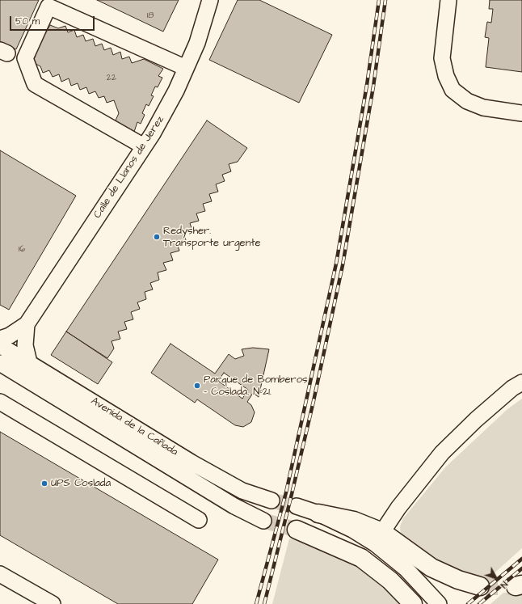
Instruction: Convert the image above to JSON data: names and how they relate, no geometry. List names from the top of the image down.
{
  "streets": {
    "street": ["Calle de Llanos de Jerez", "Avenida de la Cañada"]
  },
  "crossings": [
    ["Calle de Llanos de Jerez", "Avenida de la Cañada"]
  ],
  "places": ["Redysher. Transporte urgente", "Parque de Bomberos - Coslada. Nº21.", "UPS Coslada"],
  "house_numbers": ["18", "22", "16"],
  "scale_bar": "50 m",
  "north": "bottom right"
}
